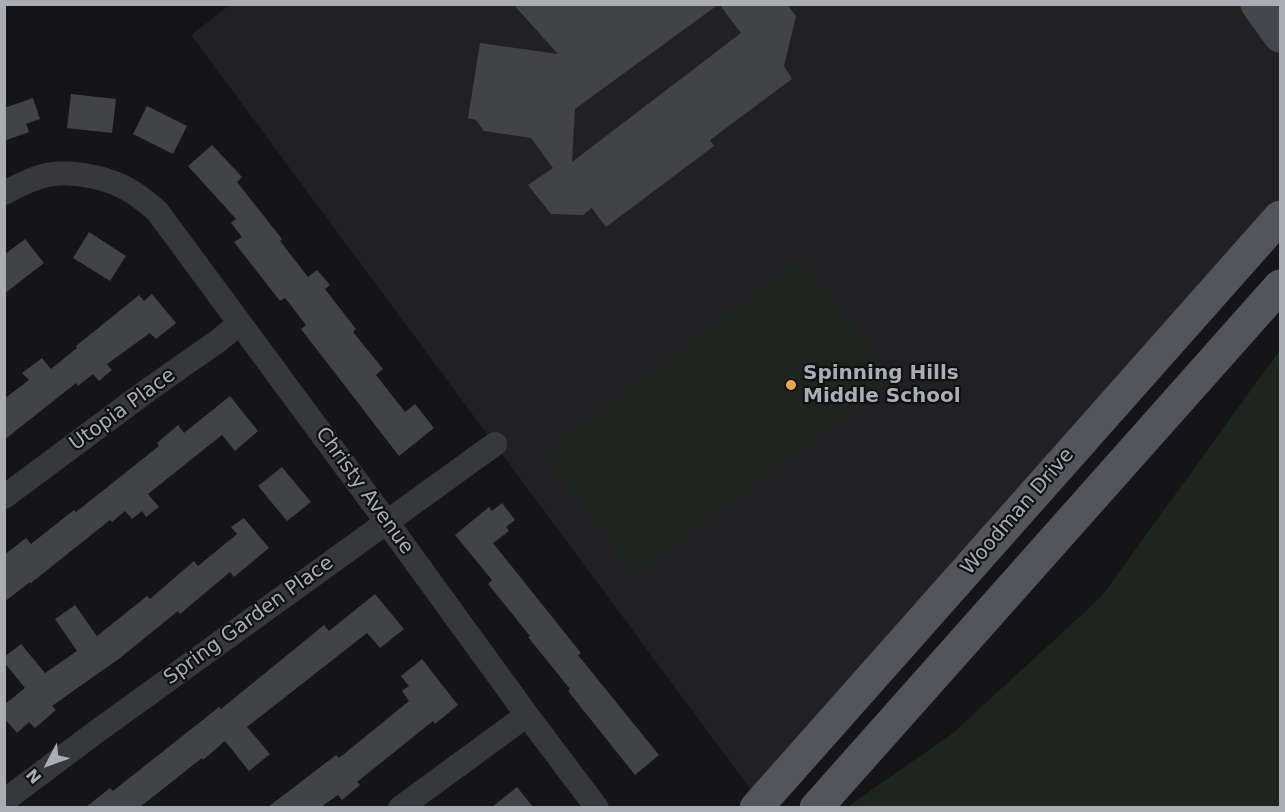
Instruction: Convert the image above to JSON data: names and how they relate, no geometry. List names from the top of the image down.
{
  "streets": {
    "main road": ["Woodman Drive"],
    "street": ["Utopia Place", "Christy Avenue", "Spring Garden Place"]
  },
  "crossings": [
    ["Utopia Place", "Christy Avenue"],
    ["Christy Avenue", "Spring Garden Place"]
  ],
  "places": ["Spinning Hills Middle School"],
  "north": "bottom left"
}
